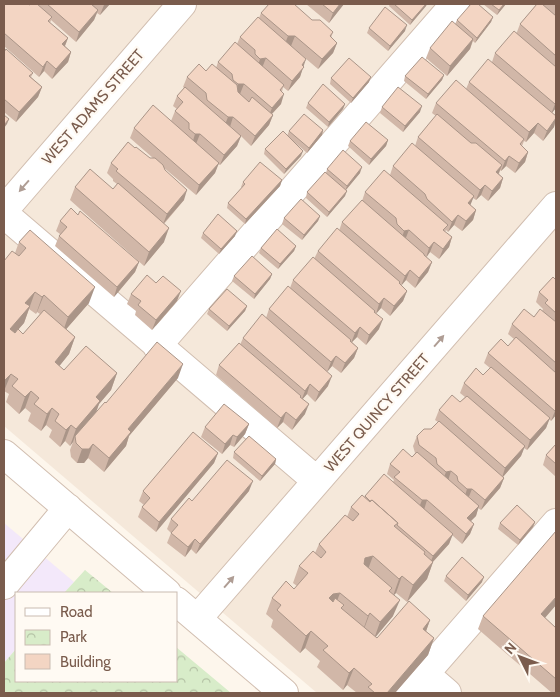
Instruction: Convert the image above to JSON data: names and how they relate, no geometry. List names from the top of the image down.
{
  "streets": {
    "street": ["WEST ADAMS STREET", "WEST QUINCY STREET"]
  },
  "legend": ["Road", "Park", "Building"],
  "north": "top left"
}
